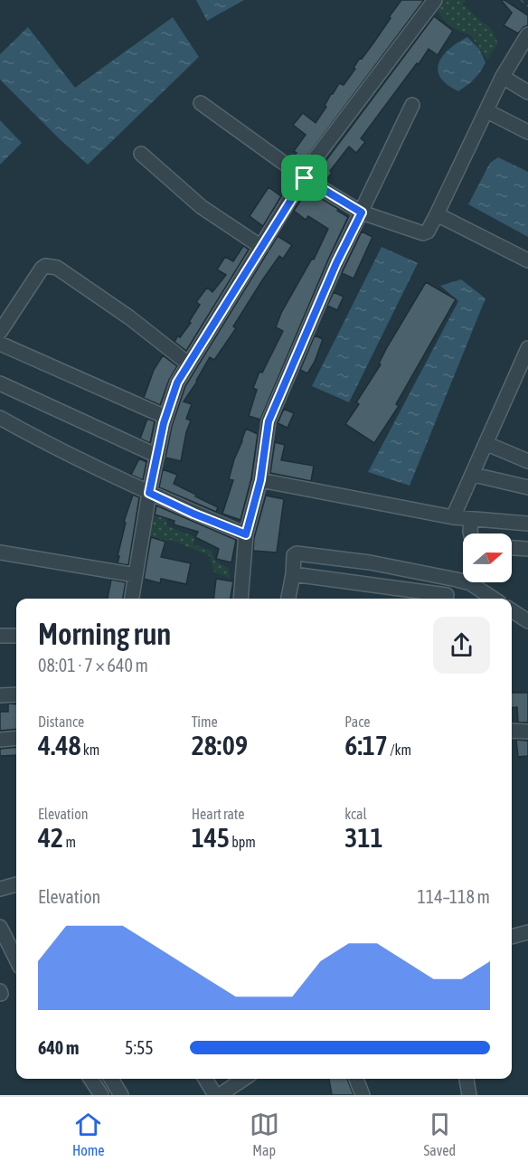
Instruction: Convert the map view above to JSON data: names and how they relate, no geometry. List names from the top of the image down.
{
  "north": "right",
  "page": {
    "heading": ["Morning run", "08:01 · 7 × 640 m"],
    "stats": [
      ["Distance", "4.48 km"],
      ["Time", "28:09"],
      ["Pace", "6:17 /km"],
      ["Elevation", "42 m"],
      ["Heart rate", "145 bpm"],
      ["kcal", "311"]
    ],
    "chart": ["Elevation", "114–118 m"],
    "list": [
      {
        "name": "640 m",
        "note": "5:55"
      }
    ],
    "tabs": ["Home", "Map", "Saved"]
  }
}
